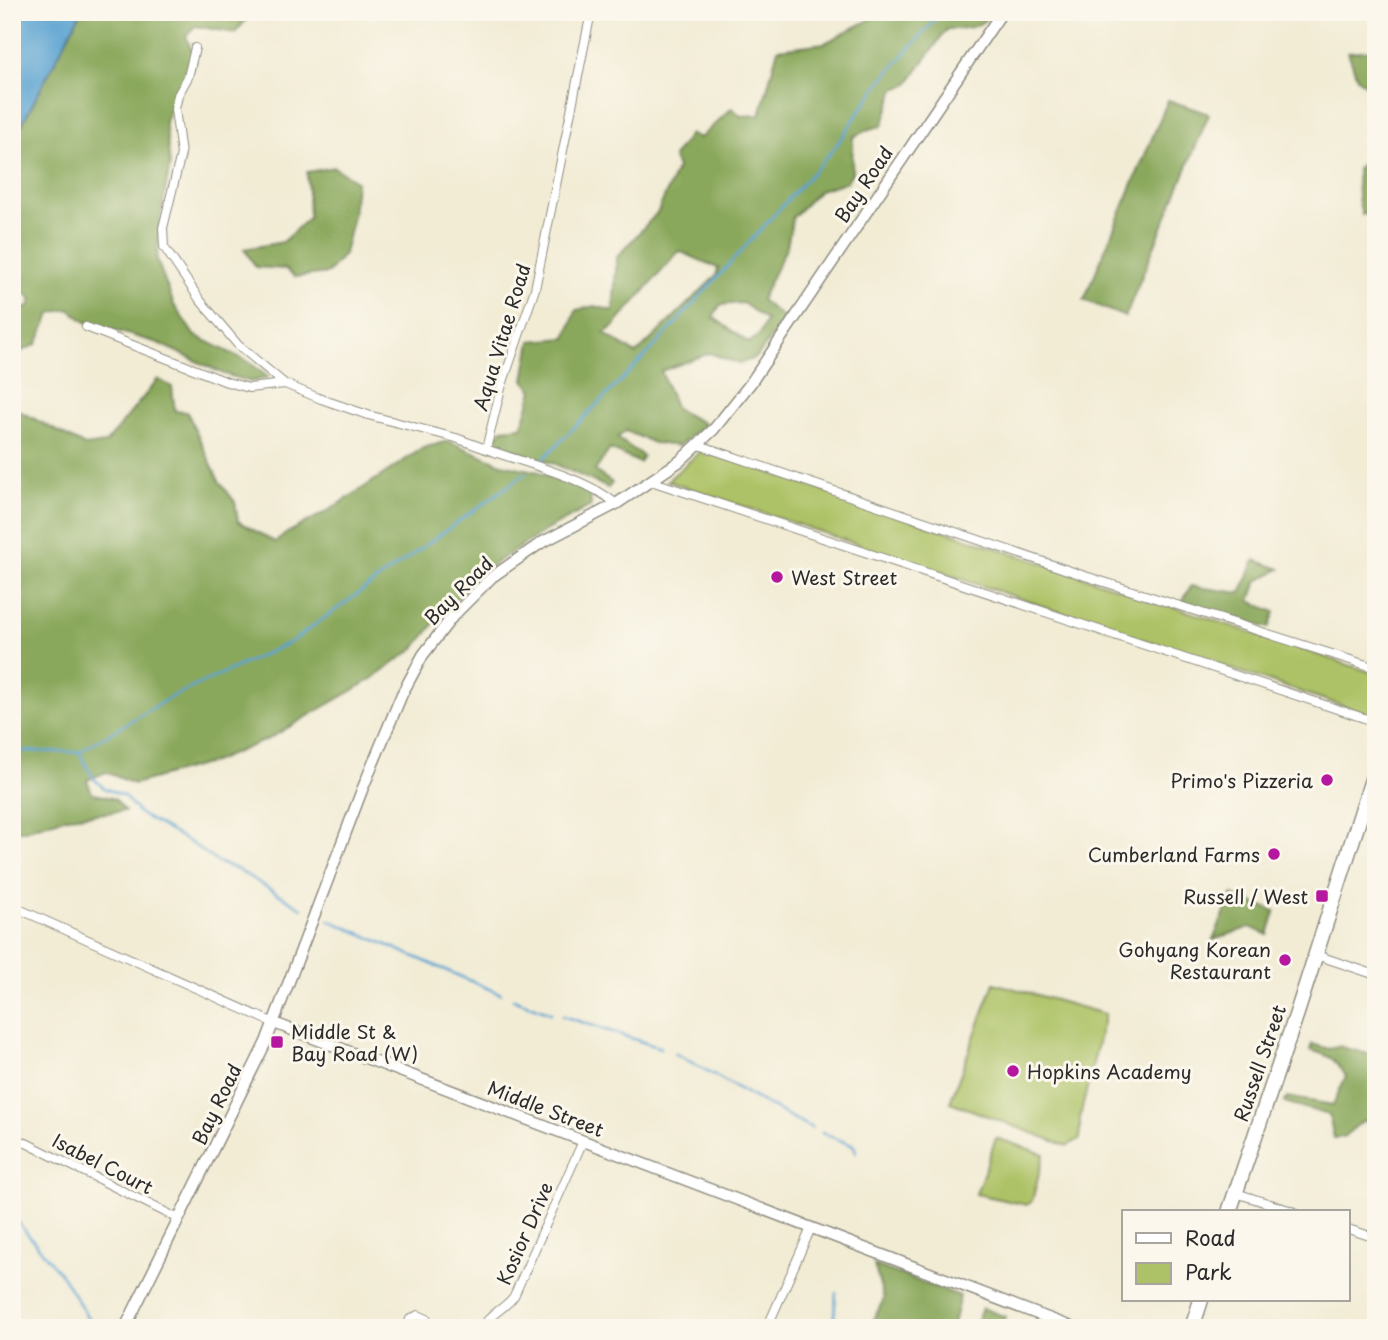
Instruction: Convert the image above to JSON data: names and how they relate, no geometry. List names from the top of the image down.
{
  "streets": {
    "highway": ["Russell Street"],
    "main road": ["Bay Road", "Middle Street"],
    "street": ["Aqua Vitae Road", "Isabel Court", "Kosior Drive"]
  },
  "crossings": [
    ["Bay Road", "Middle Street"],
    ["Bay Road", "Isabel Court"],
    ["Middle Street", "Kosior Drive"]
  ],
  "places": {
    "other": [
      "West Street",
      "Primo's Pizzeria",
      "Cumberland Farms",
      "Gohyang Korean Restaurant",
      "Hopkins Academy"
    ],
    "transit": ["Russell / West", "Middle St & Bay Road (W)"]
  },
  "legend": ["Road", "Park"]
}
